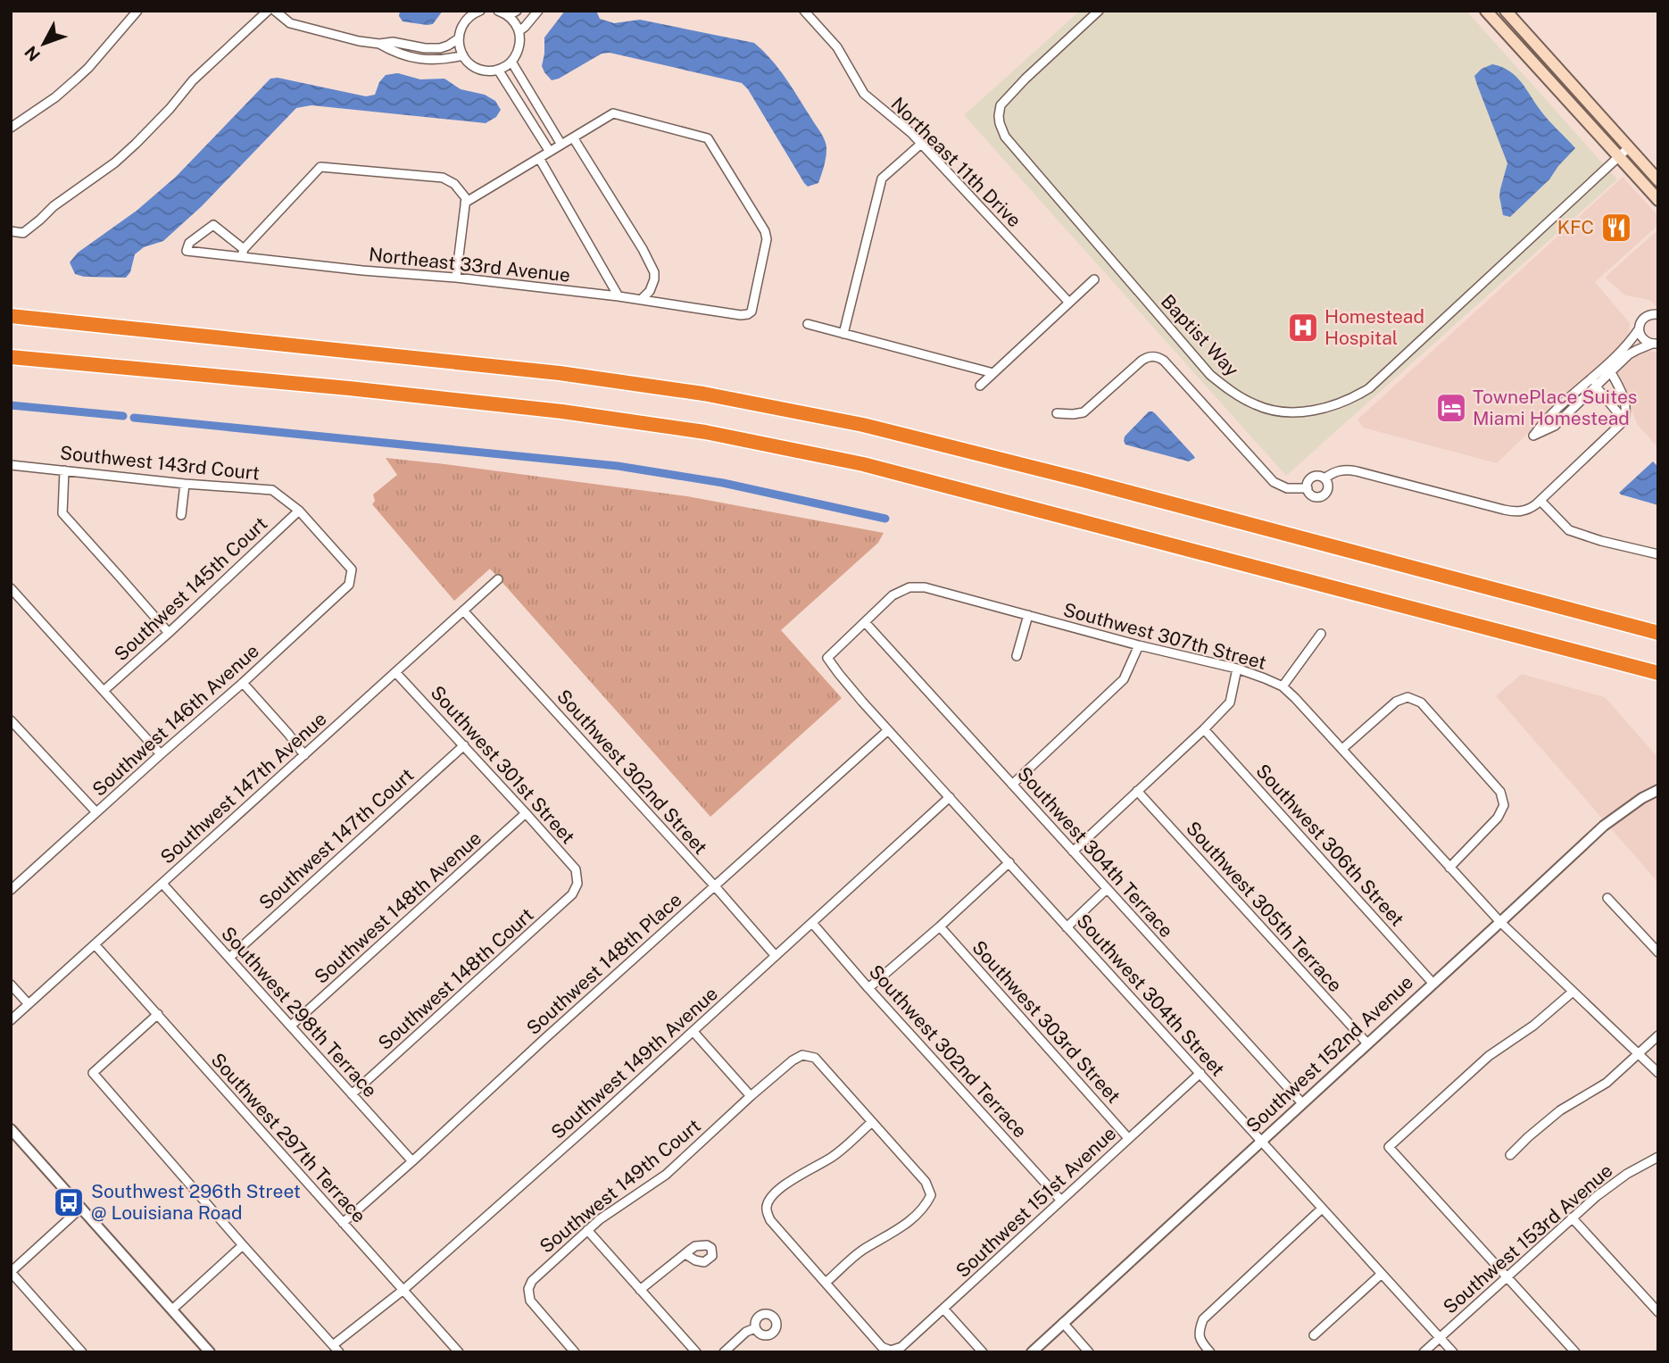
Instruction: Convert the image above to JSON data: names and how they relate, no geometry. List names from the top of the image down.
{
  "streets": {
    "street": [
      "Northeast 11th Drive",
      "Northeast 33rd Avenue",
      "Baptist Way",
      "Southwest 143rd Court",
      "Southwest 145th Court",
      "Southwest 307th Street",
      "Southwest 146th Avenue",
      "Southwest 301st Street",
      "Southwest 302nd Street",
      "Southwest 147th Avenue",
      "Southwest 147th Court",
      "Southwest 306th Street",
      "Southwest 304th Terrace",
      "Southwest 305th Terrace",
      "Southwest 148th Avenue",
      "Southwest 148th Place",
      "Southwest 148th Court",
      "Southwest 304th Street",
      "Southwest 298th Terrace",
      "Southwest 303rd Street",
      "Southwest 302nd Terrace",
      "Southwest 152nd Avenue",
      "Southwest 149th Avenue",
      "Southwest 297th Terrace",
      "Southwest 149th Court",
      "Southwest 151st Avenue",
      "Southwest 153rd Avenue"
    ]
  },
  "crossings": [
    ["Southwest 143rd Court", "Southwest 145th Court"],
    ["Southwest 143rd Court", "Southwest 146th Avenue"],
    ["Southwest 307th Street", "Southwest 304th Terrace"],
    ["Southwest 307th Street", "Southwest 304th Street"],
    ["Southwest 307th Street", "Southwest 152nd Avenue"],
    ["Southwest 301st Street", "Southwest 147th Avenue"],
    ["Southwest 301st Street", "Southwest 147th Court"],
    ["Southwest 301st Street", "Southwest 148th Avenue"],
    ["Southwest 301st Street", "Southwest 148th Court"],
    ["Southwest 302nd Street", "Southwest 147th Avenue"],
    ["Southwest 302nd Street", "Southwest 148th Place"],
    ["Southwest 302nd Street", "Southwest 149th Avenue"],
    ["Southwest 147th Avenue", "Southwest 298th Terrace"],
    ["Southwest 147th Avenue", "Southwest 297th Terrace"],
    ["Southwest 147th Court", "Southwest 298th Terrace"],
    ["Southwest 306th Street", "Southwest 152nd Avenue"],
    ["Southwest 304th Terrace", "Southwest 304th Street"],
    ["Southwest 304th Terrace", "Southwest 152nd Avenue"],
    ["Southwest 305th Terrace", "Southwest 152nd Avenue"],
    ["Southwest 148th Avenue", "Southwest 298th Terrace"],
    ["Southwest 148th Place", "Southwest 304th Street"],
    ["Southwest 148th Place", "Southwest 298th Terrace"],
    ["Southwest 148th Place", "Southwest 297th Terrace"],
    ["Southwest 148th Court", "Southwest 298th Terrace"],
    ["Southwest 304th Street", "Southwest 152nd Avenue"],
    ["Southwest 304th Street", "Southwest 149th Avenue"],
    ["Southwest 304th Street", "Southwest 151st Avenue"],
    ["Southwest 304th Street", "Southwest 153rd Avenue"],
    ["Southwest 303rd Street", "Southwest 151st Avenue"],
    ["Southwest 302nd Terrace", "Southwest 149th Avenue"],
    ["Southwest 302nd Terrace", "Southwest 151st Avenue"],
    ["Southwest 149th Avenue", "Southwest 297th Terrace"]
  ],
  "places": {
    "restaurant": ["KFC"],
    "hospital": ["Homestead Hospital"],
    "hotel": ["TownePlace Suites Miami Homestead"],
    "bus stop": ["Southwest 296th Street @ Louisiana Road"]
  },
  "north": "bottom left"
}
